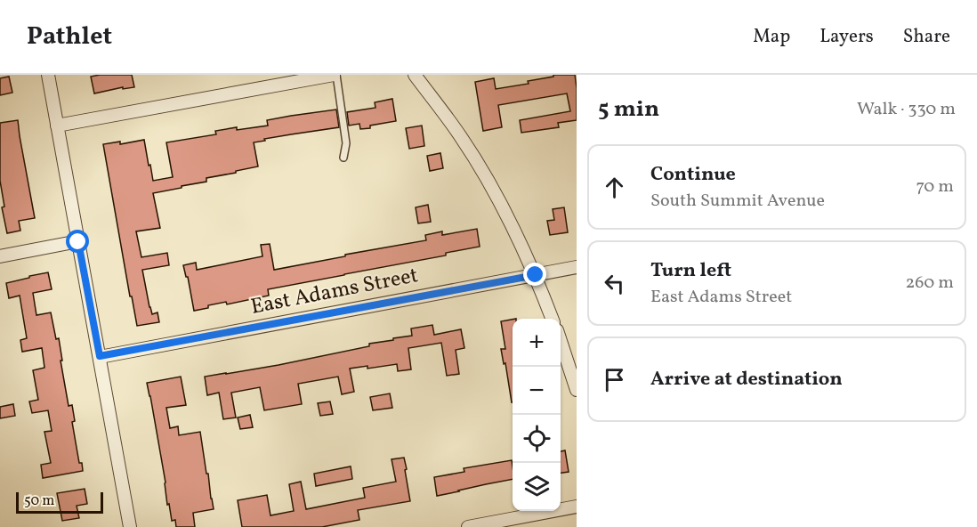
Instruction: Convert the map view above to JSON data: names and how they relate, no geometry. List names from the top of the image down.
{
  "streets": {
    "street": ["East Adams Street"]
  },
  "scale_bar": "50 m",
  "page": {
    "header": "Pathlet",
    "nav": ["Map", "Layers", "Share"],
    "heading": ["5 min", "Walk · 330 m"],
    "list": [
      ["Continue", "South Summit Avenue", "70 m"],
      ["Turn left", "East Adams Street", "260 m"],
      "Arrive at destination"
    ],
    "map_buttons": ["+", "−"],
    "scale": "50 m"
  }
}
